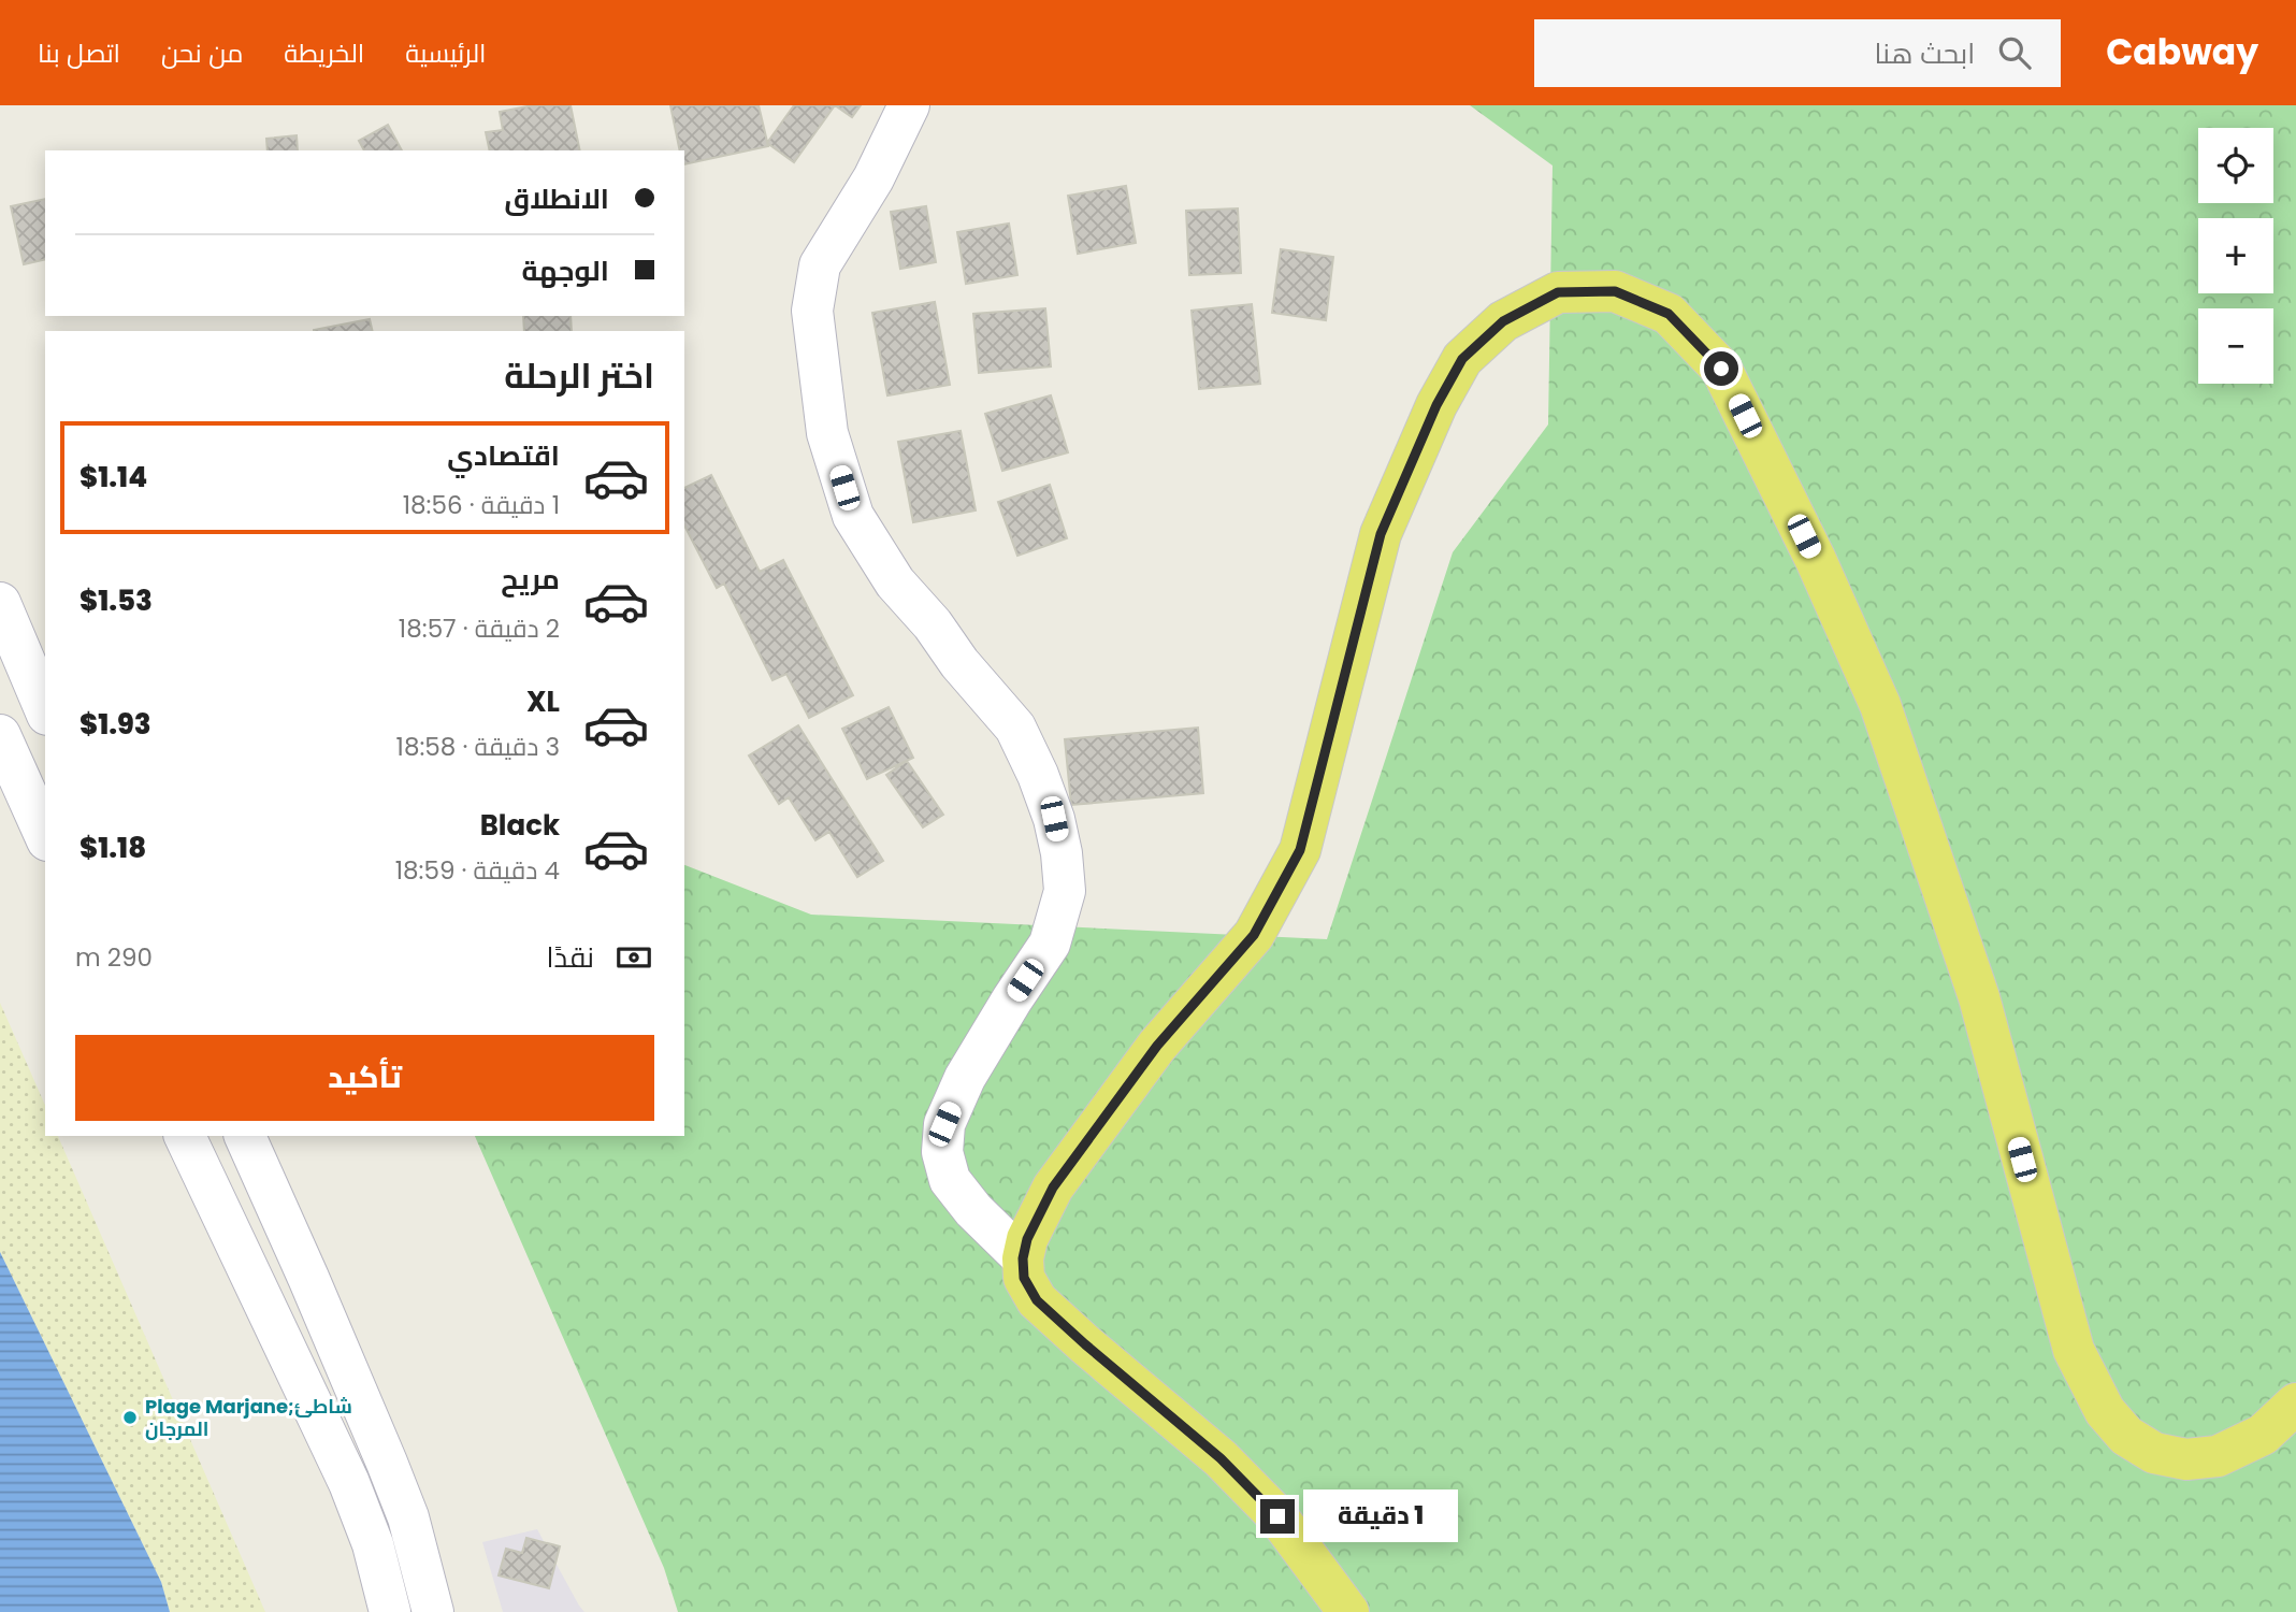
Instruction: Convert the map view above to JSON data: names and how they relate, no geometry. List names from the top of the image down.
{
  "places": ["Plage Marjane;شاطئ المرجان"],
  "page": {
    "header": "Cabway",
    "search": "ابحث هنا",
    "nav": [
      "الرئيسية",
      "الخريطة",
      "من نحن",
      "اتصل بنا"
    ],
    "map_buttons": ["+", "−"],
    "banner": ["الانطلاق", "الوجهة"],
    "heading": "اختر الرحلة",
    "list": [
      {
        "name": "اقتصادي",
        "note": "1 دقيقة · 18:56",
        "value": "$1.14"
      },
      {
        "name": "مريح",
        "note": "2 دقيقة · 18:57",
        "value": "$1.53"
      },
      {
        "name": "XL",
        "note": "3 دقيقة · 18:58",
        "value": "$1.93"
      },
      {
        "name": "Black",
        "note": "4 دقيقة · 18:59",
        "value": "$1.18"
      }
    ],
    "pay": ["نقدًا", "290 m"],
    "buttons": "تأكيد",
    "bubble": "1 دقيقة"
  }
}
